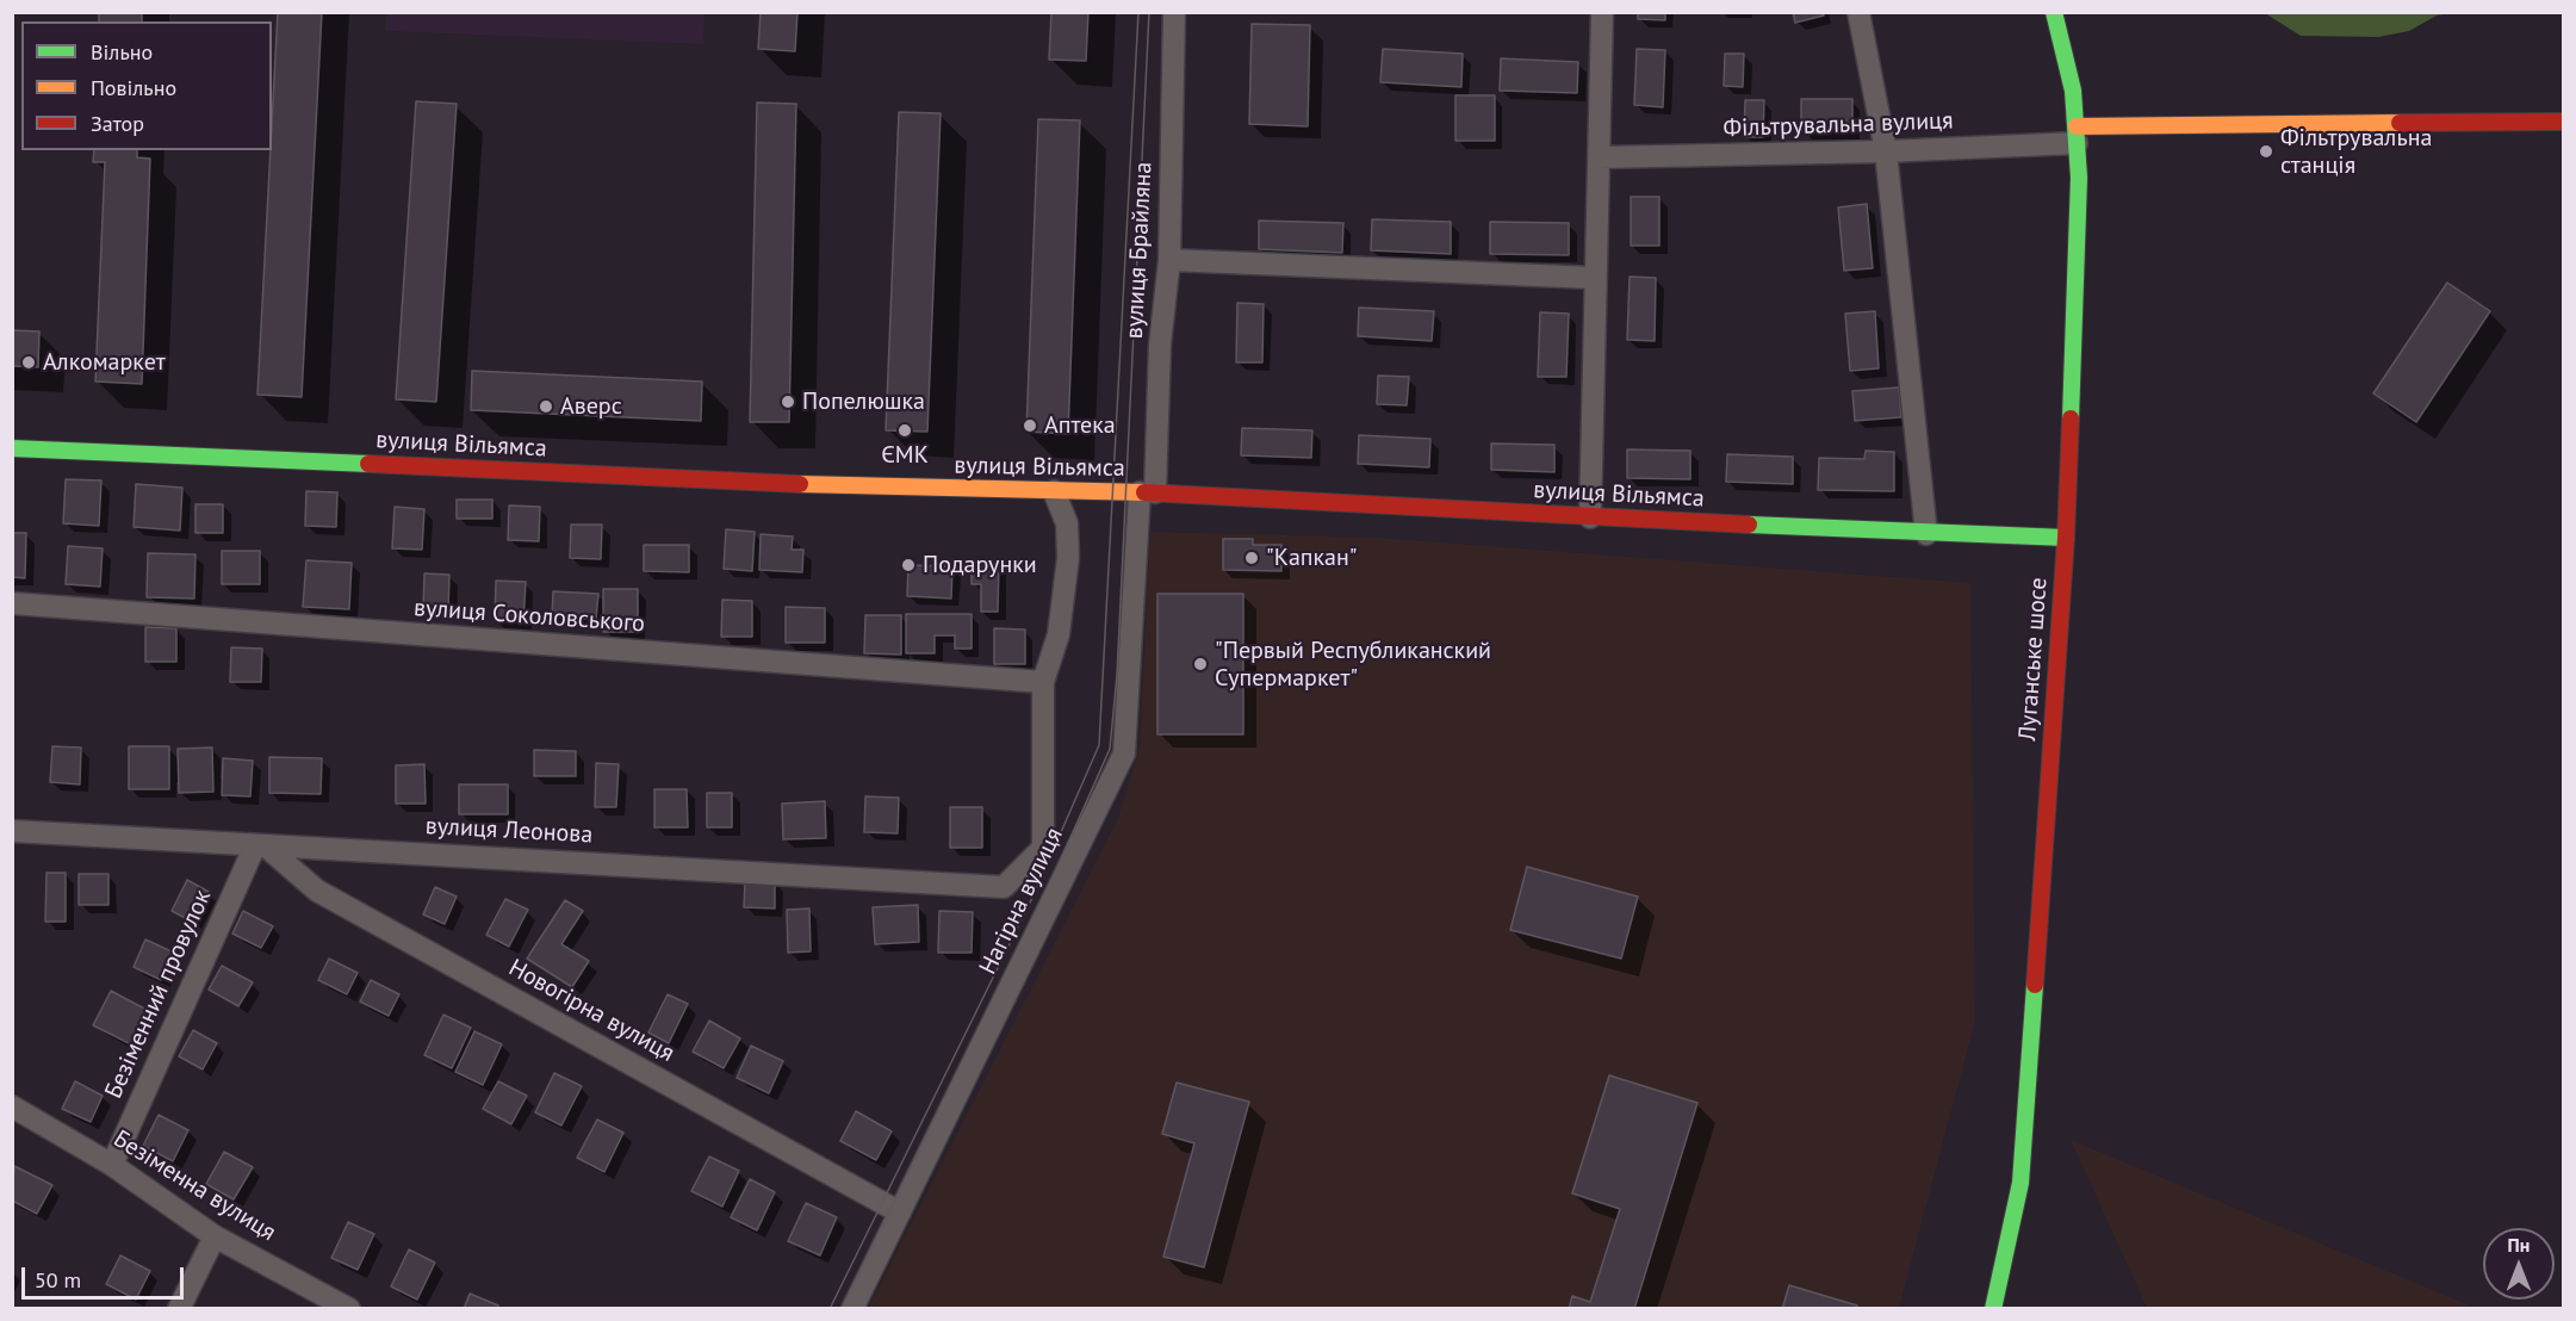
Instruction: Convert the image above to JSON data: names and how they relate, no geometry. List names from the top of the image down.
{
  "streets": {
    "street": [
      "Фільтрувальна вулиця",
      "вулиця Брайляна",
      "вулиця Вільямса",
      "вулиця Соколовського",
      "Луганське шосе",
      "вулиця Леонова",
      "Нагірна вулиця",
      "Безіменний провулок",
      "Новогірна вулиця",
      "Безіменна вулиця"
    ]
  },
  "crossings": [
    ["Фільтрувальна вулиця", "Луганське шосе"],
    ["вулиця Брайляна", "вулиця Вільямса"],
    ["вулиця Брайляна", "Нагірна вулиця"],
    ["вулиця Вільямса", "Луганське шосе"],
    ["вулиця Вільямса", "Нагірна вулиця"],
    ["вулиця Соколовського", "вулиця Леонова"],
    ["вулиця Леонова", "Безіменний провулок"],
    ["вулиця Леонова", "Новогірна вулиця"],
    ["Нагірна вулиця", "Новогірна вулиця"],
    ["Безіменний провулок", "Новогірна вулиця"],
    ["Безіменний провулок", "Безіменна вулиця"]
  ],
  "places": [
    "Фільтрувальна станція",
    "Алкомаркет",
    "Попелюшка",
    "Аверс",
    "Аптека",
    "ЄМК",
    "\"Капкан\"",
    "Подарунки",
    "\"Первый Республиканский Супермаркет\""
  ],
  "legend": ["Вільно", "Повільно", "Затор"],
  "scale_bar": "50 m",
  "north": "top"
}
